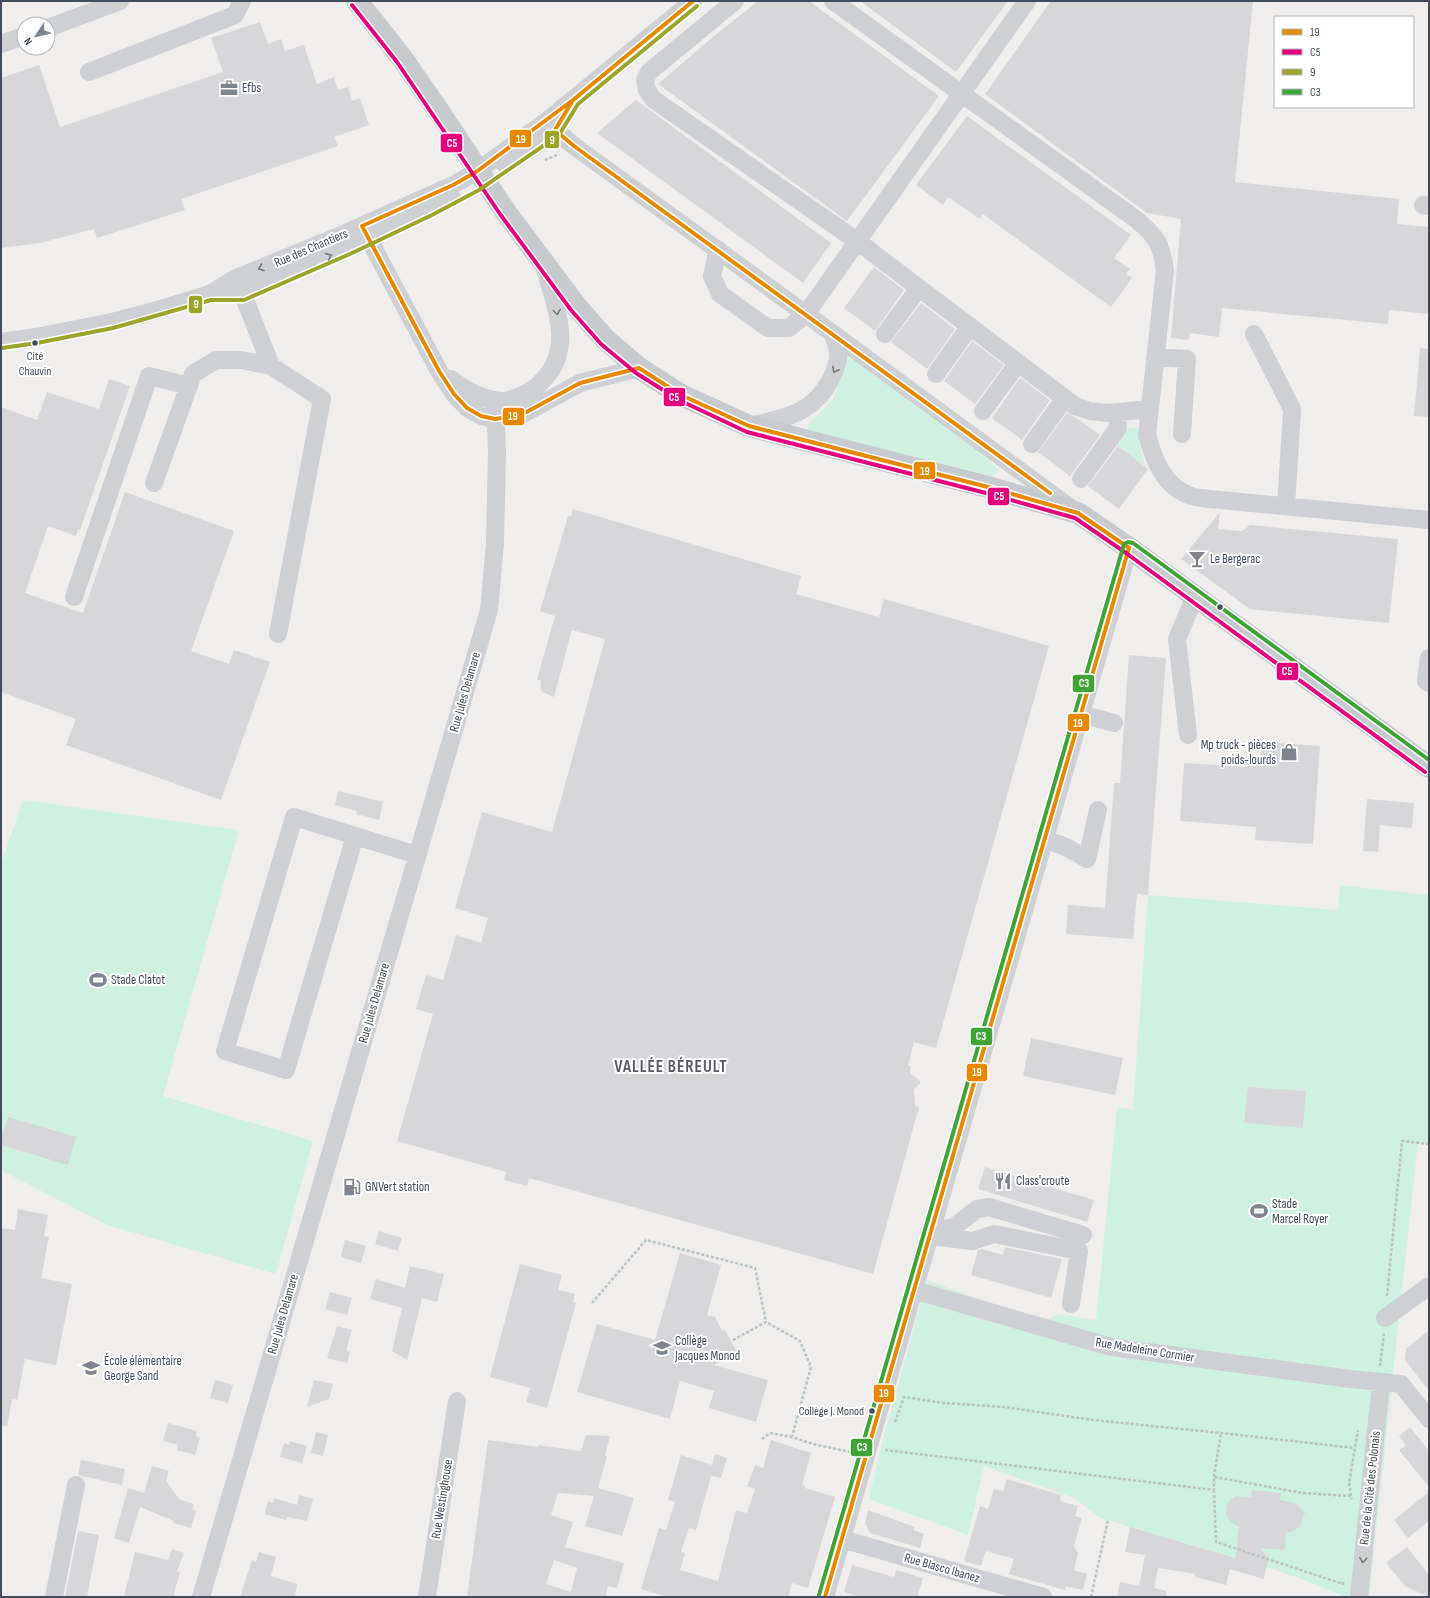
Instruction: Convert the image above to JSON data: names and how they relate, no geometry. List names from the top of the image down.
{
  "streets": {
    "street": [
      "Rue des Chantiers",
      "Rue Jules Delamare",
      "Rue Madeleine Cormier",
      "Rue de la Cité des Polonais",
      "Rue Westinghouse",
      "Rue Blasco Ibanez"
    ]
  },
  "crossings": [
    ["Rue Madeleine Cormier", "Rue de la Cité des Polonais"]
  ],
  "one_way": ["Rue de la Cité des Polonais"],
  "districts": ["VALLÉE BÉREULT"],
  "places": {
    "office": ["Efbs"],
    "other": ["Cité Chauvin", "Collège J. Monod"],
    "bar": ["Le Bergerac"],
    "shop": ["Mp truck - pièces poids-lourds"],
    "sports": ["Stade Clatot", "Stade Marcel Royer"],
    "restaurant": ["Class'croute"],
    "fuel station": ["GNVert station"],
    "school or university": ["Collège Jacques Monod", "École élémentaire George Sand"]
  },
  "lines": [
    "transit line 19",
    "transit line C5",
    "transit line 9",
    "transit line C3"
  ],
  "legend": [
    "19",
    "C5",
    "9",
    "C3"
  ],
  "north": "bottom left"
}
